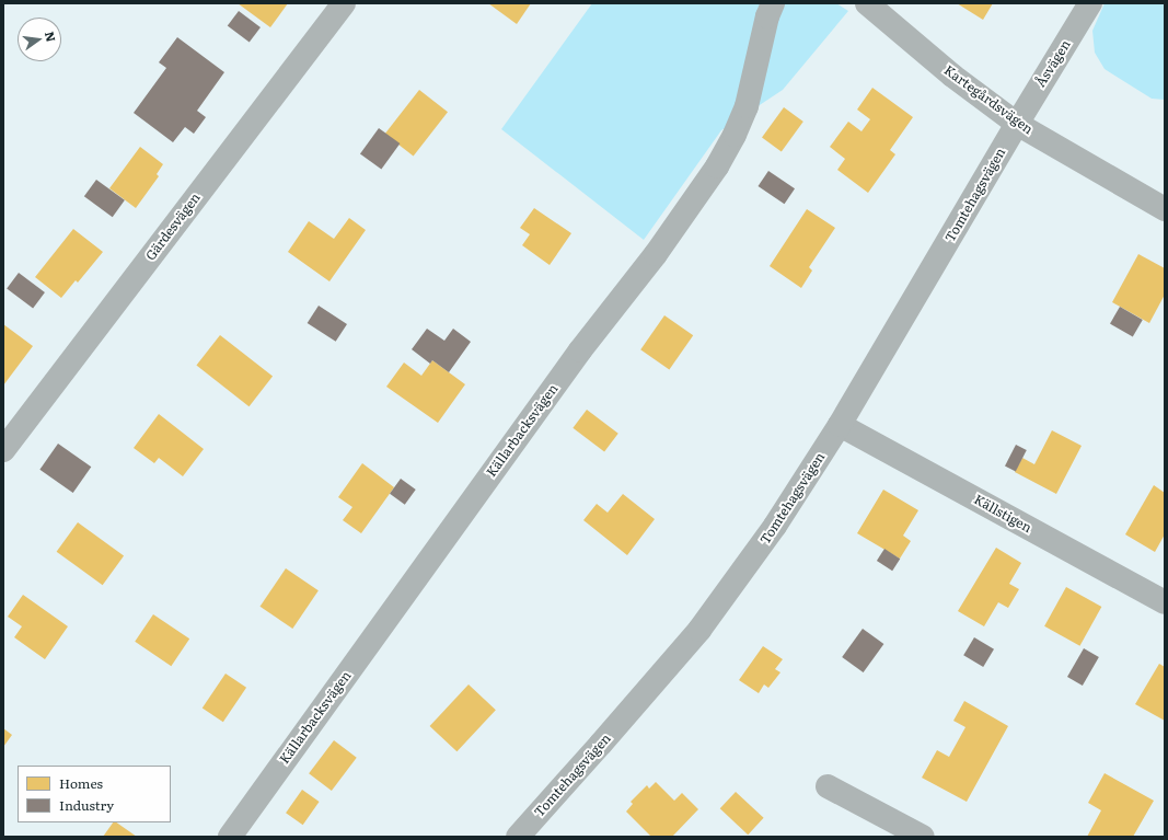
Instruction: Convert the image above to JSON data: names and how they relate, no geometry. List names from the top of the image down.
{
  "streets": {
    "street": [
      "Åsvägen",
      "Kartegårdsvägen",
      "Tomtehagsvägen",
      "Gärdesvägen",
      "Källarbacksvägen",
      "Källstigen"
    ]
  },
  "crossings": [
    ["Åsvägen", "Kartegårdsvägen"],
    ["Åsvägen", "Tomtehagsvägen"],
    ["Kartegårdsvägen", "Tomtehagsvägen"],
    ["Tomtehagsvägen", "Källstigen"]
  ],
  "legend": ["Homes", "Industry"],
  "north": "right"
}
